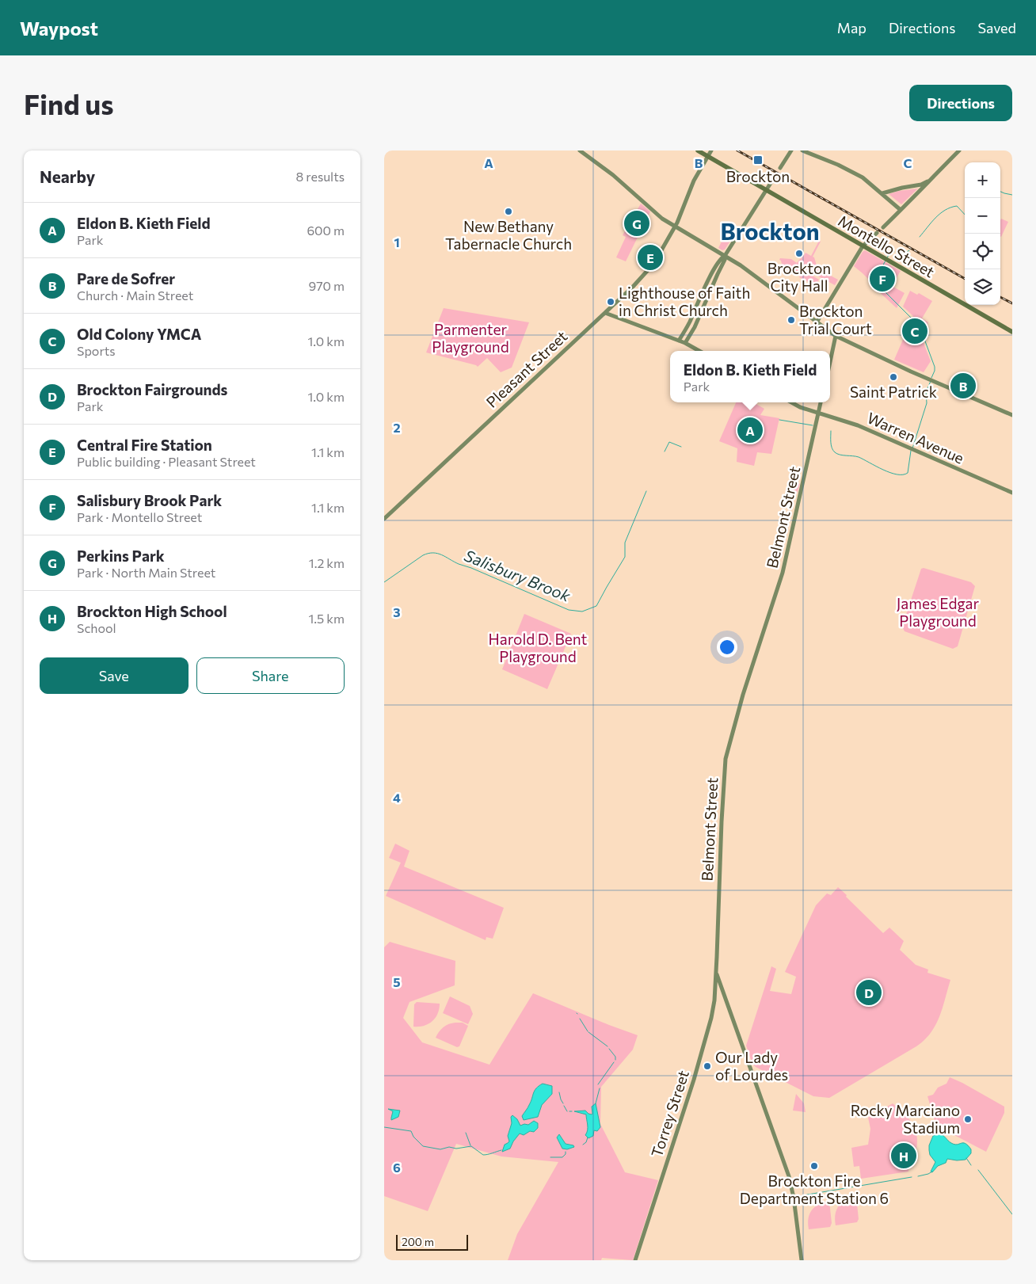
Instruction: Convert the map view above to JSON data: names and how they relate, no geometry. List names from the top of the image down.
{
  "streets": {
    "main road": [
      "Montello Street",
      "Pleasant Street",
      "Warren Avenue",
      "Belmont Street",
      "Torrey Street"
    ]
  },
  "crossings": [
    ["Montello Street", "Pleasant Street"],
    ["Warren Avenue", "Belmont Street"],
    ["Belmont Street", "Torrey Street"]
  ],
  "districts": ["Brockton"],
  "water": ["Salisbury Brook"],
  "parks": ["Parmenter Playground", "James Edgar Playground", "Harold D. Bent Playground"],
  "places": {
    "transit": ["Brockton"],
    "other": [
      "New Bethany Tabernacle Church",
      "Brockton City Hall",
      "Lighthouse of Faith in Christ Church",
      "Brockton Trial Court",
      "Saint Patrick",
      "Our Lady of Lourdes",
      "Rocky Marciano Stadium",
      "Brockton Fire Department Station 6"
    ]
  },
  "scale_bar": "200 m",
  "page": {
    "header": "Waypost",
    "nav": ["Map", "Directions", "Saved"],
    "buttons": [
      "Directions",
      ["Save", "Share"]
    ],
    "title": "Find us",
    "heading": ["Nearby", "8 results"],
    "map_buttons": ["+", "−"],
    "list": [
      {
        "mark": "A",
        "name": "Eldon B. Kieth Field",
        "note": "Park",
        "value": "600 m"
      },
      {
        "mark": "B",
        "name": "Pare de Sofrer",
        "note": "Church · Main Street",
        "value": "970 m"
      },
      {
        "mark": "C",
        "name": "Old Colony YMCA",
        "note": "Sports",
        "value": "1.0 km"
      },
      {
        "mark": "D",
        "name": "Brockton Fairgrounds",
        "note": "Park",
        "value": "1.0 km"
      },
      {
        "mark": "E",
        "name": "Central Fire Station",
        "note": "Public building · Pleasant Street",
        "value": "1.1 km"
      },
      {
        "mark": "F",
        "name": "Salisbury Brook Park",
        "note": "Park · Montello Street",
        "value": "1.1 km"
      },
      {
        "mark": "G",
        "name": "Perkins Park",
        "note": "Park · North Main Street",
        "value": "1.2 km"
      },
      {
        "mark": "H",
        "name": "Brockton High School",
        "note": "School",
        "value": "1.5 km"
      }
    ],
    "pins": [
      "G",
      "E",
      "F",
      "C",
      "B",
      "A",
      "D",
      "H"
    ],
    "popup": ["Eldon B. Kieth Field", "Park"],
    "scale": "200 m"
  },
  "grid": {
    "columns": ["A", "B", "C"],
    "rows": [
      "1",
      "2",
      "3",
      "4",
      "5",
      "6"
    ]
  }
}
